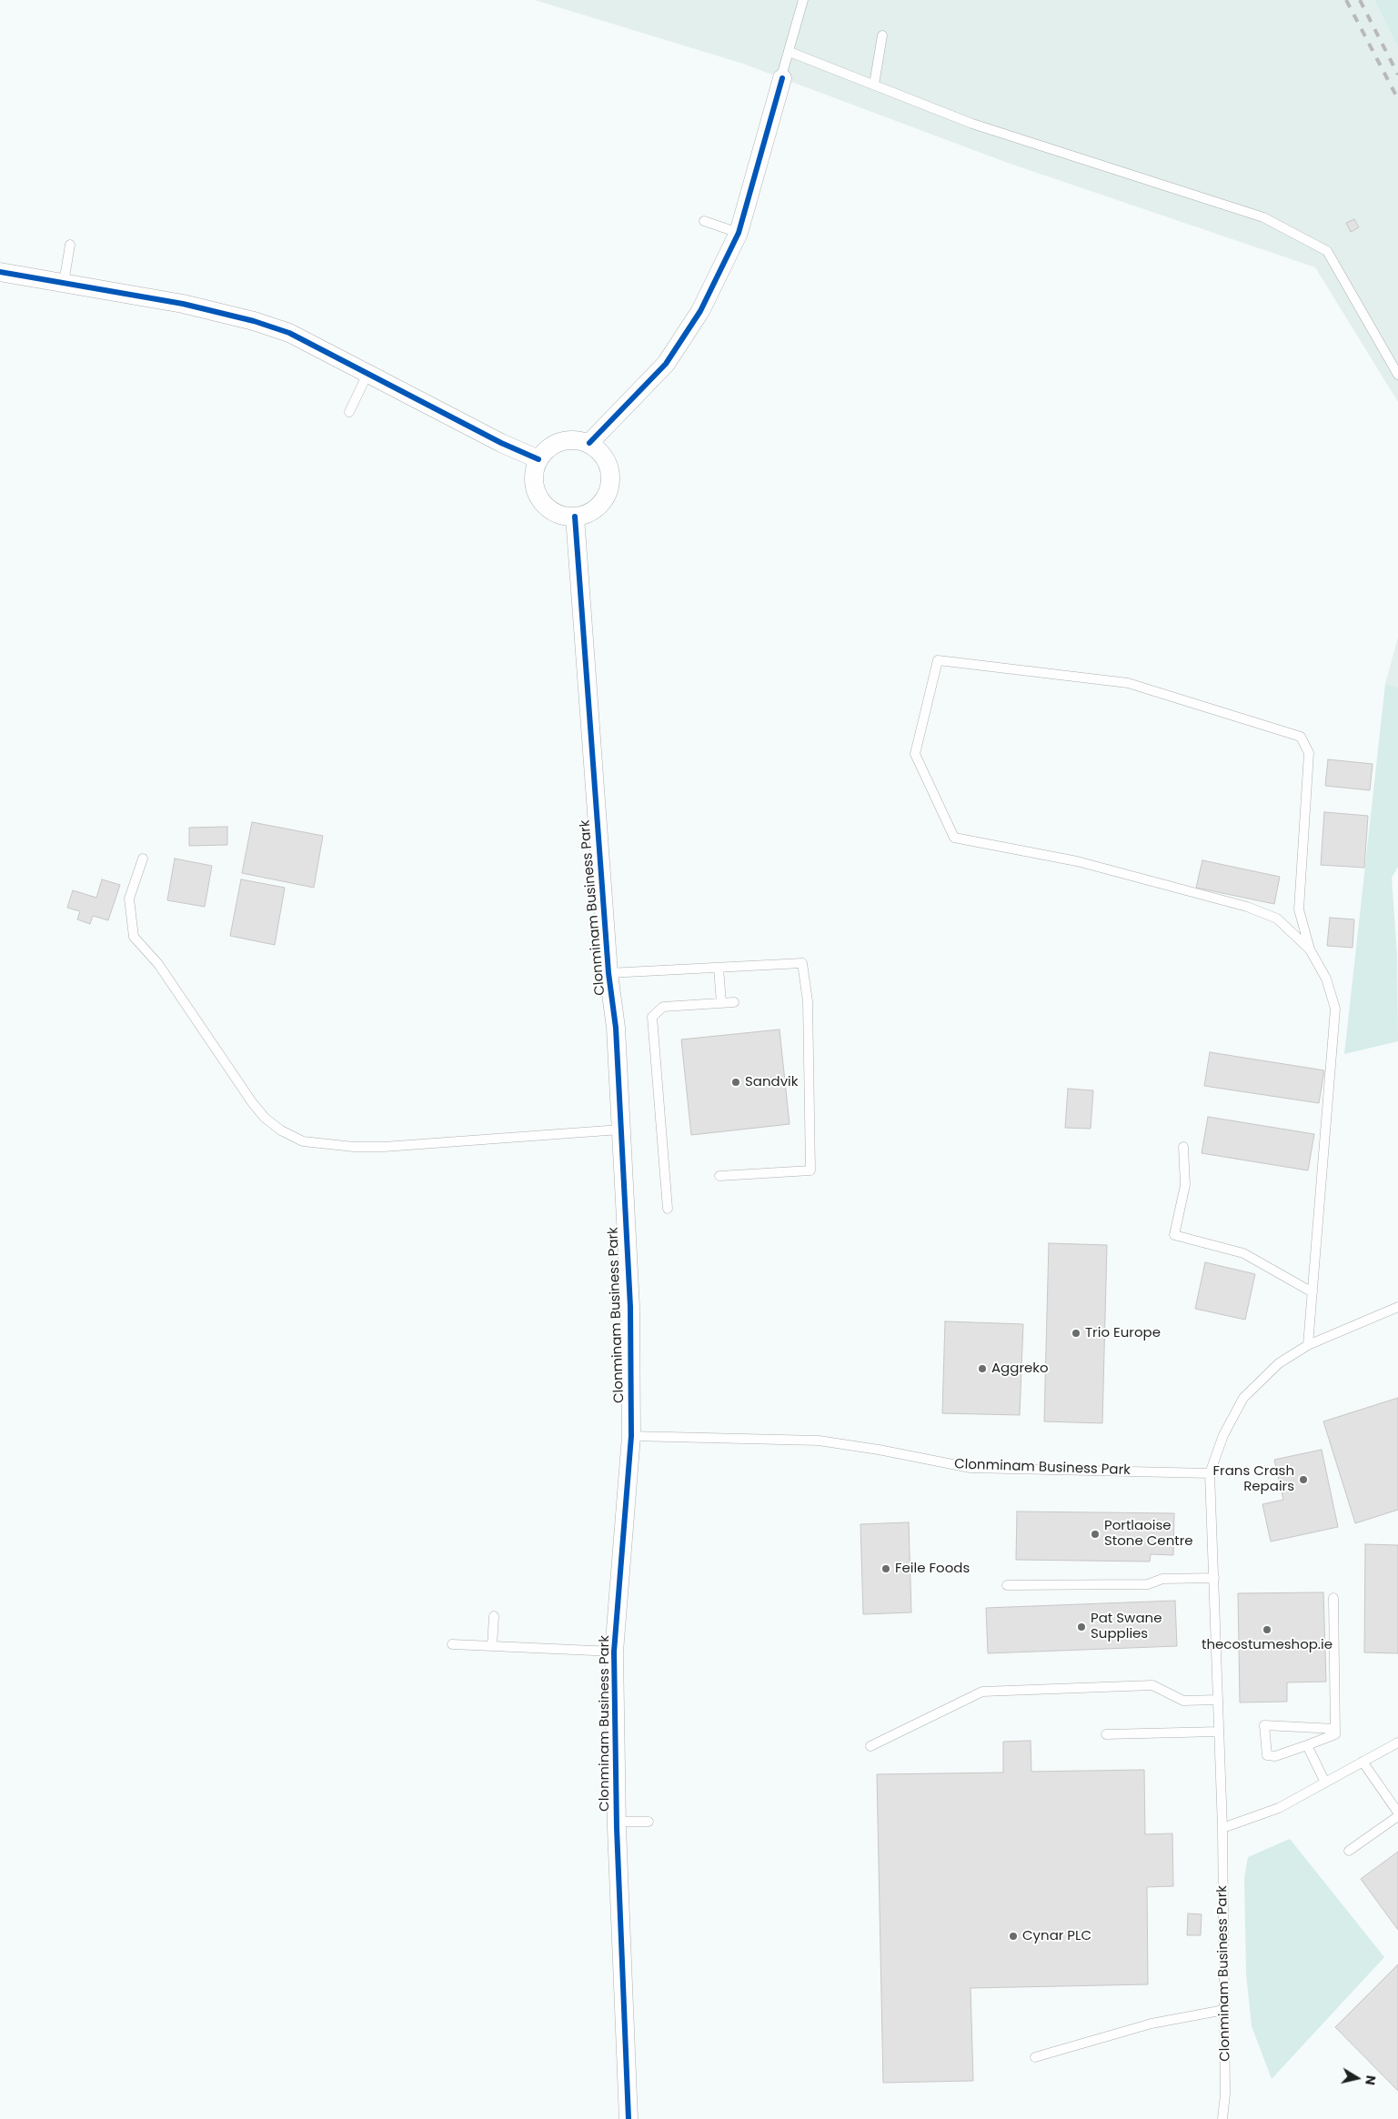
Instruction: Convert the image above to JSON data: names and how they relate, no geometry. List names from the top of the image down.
{
  "streets": {
    "street": ["Clonminam Business Park"]
  },
  "places": [
    "Sandvik",
    "Trio Europe",
    "Aggreko",
    "Frans Crash Repairs",
    "Portlaoise Stone Centre",
    "Feile Foods",
    "Pat Swane Supplies",
    "thecostumeshop.ie",
    "Cynar PLC"
  ],
  "north": "right"
}
